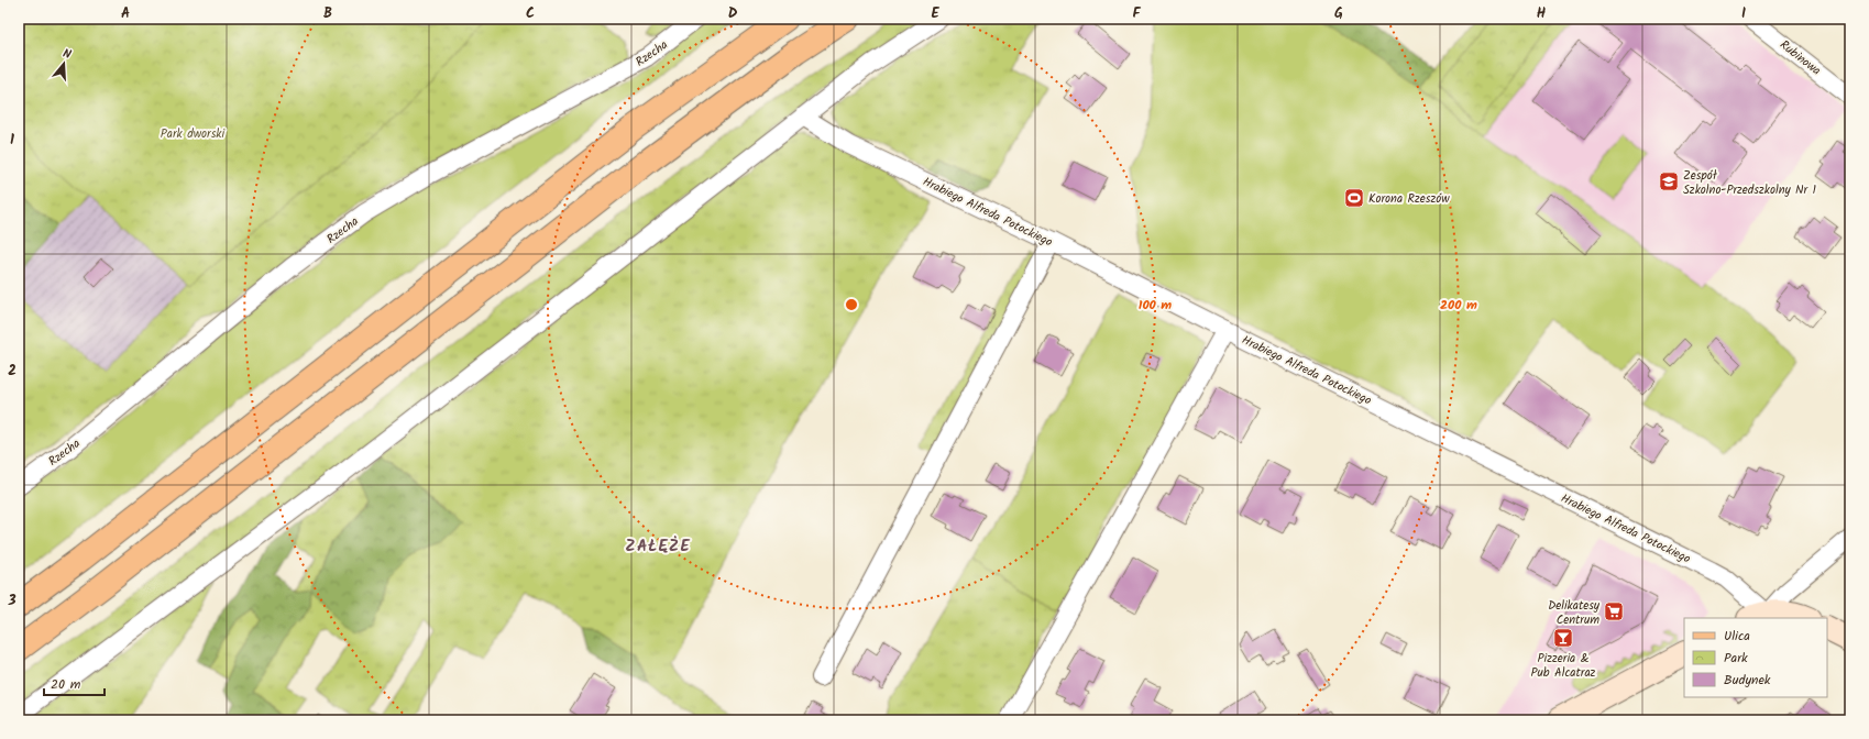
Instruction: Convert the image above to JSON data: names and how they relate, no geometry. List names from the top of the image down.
{
  "streets": {
    "street": ["Rzecha", "Rubinowa", "Hrabiego Alfreda Potockiego"]
  },
  "districts": ["ZAŁĘŻE"],
  "parks": ["Park dworski"],
  "places": {
    "school or university": ["Zespół Szkolno-Przedszkolny Nr 1"],
    "sports": ["Korona Rzeszów"],
    "supermarket": ["Delikatesy Centrum"],
    "bar": ["Pizzeria & Pub Alcatraz"]
  },
  "legend": ["Ulica", "Park", "Budynek"],
  "scale_bar": "20 m",
  "north": "top",
  "grid": {
    "columns": [
      "A",
      "B",
      "C",
      "D",
      "E",
      "F",
      "G",
      "H",
      "I"
    ],
    "rows": ["1", "2", "3"]
  },
  "rings": ["100 m", "200 m"]
}
